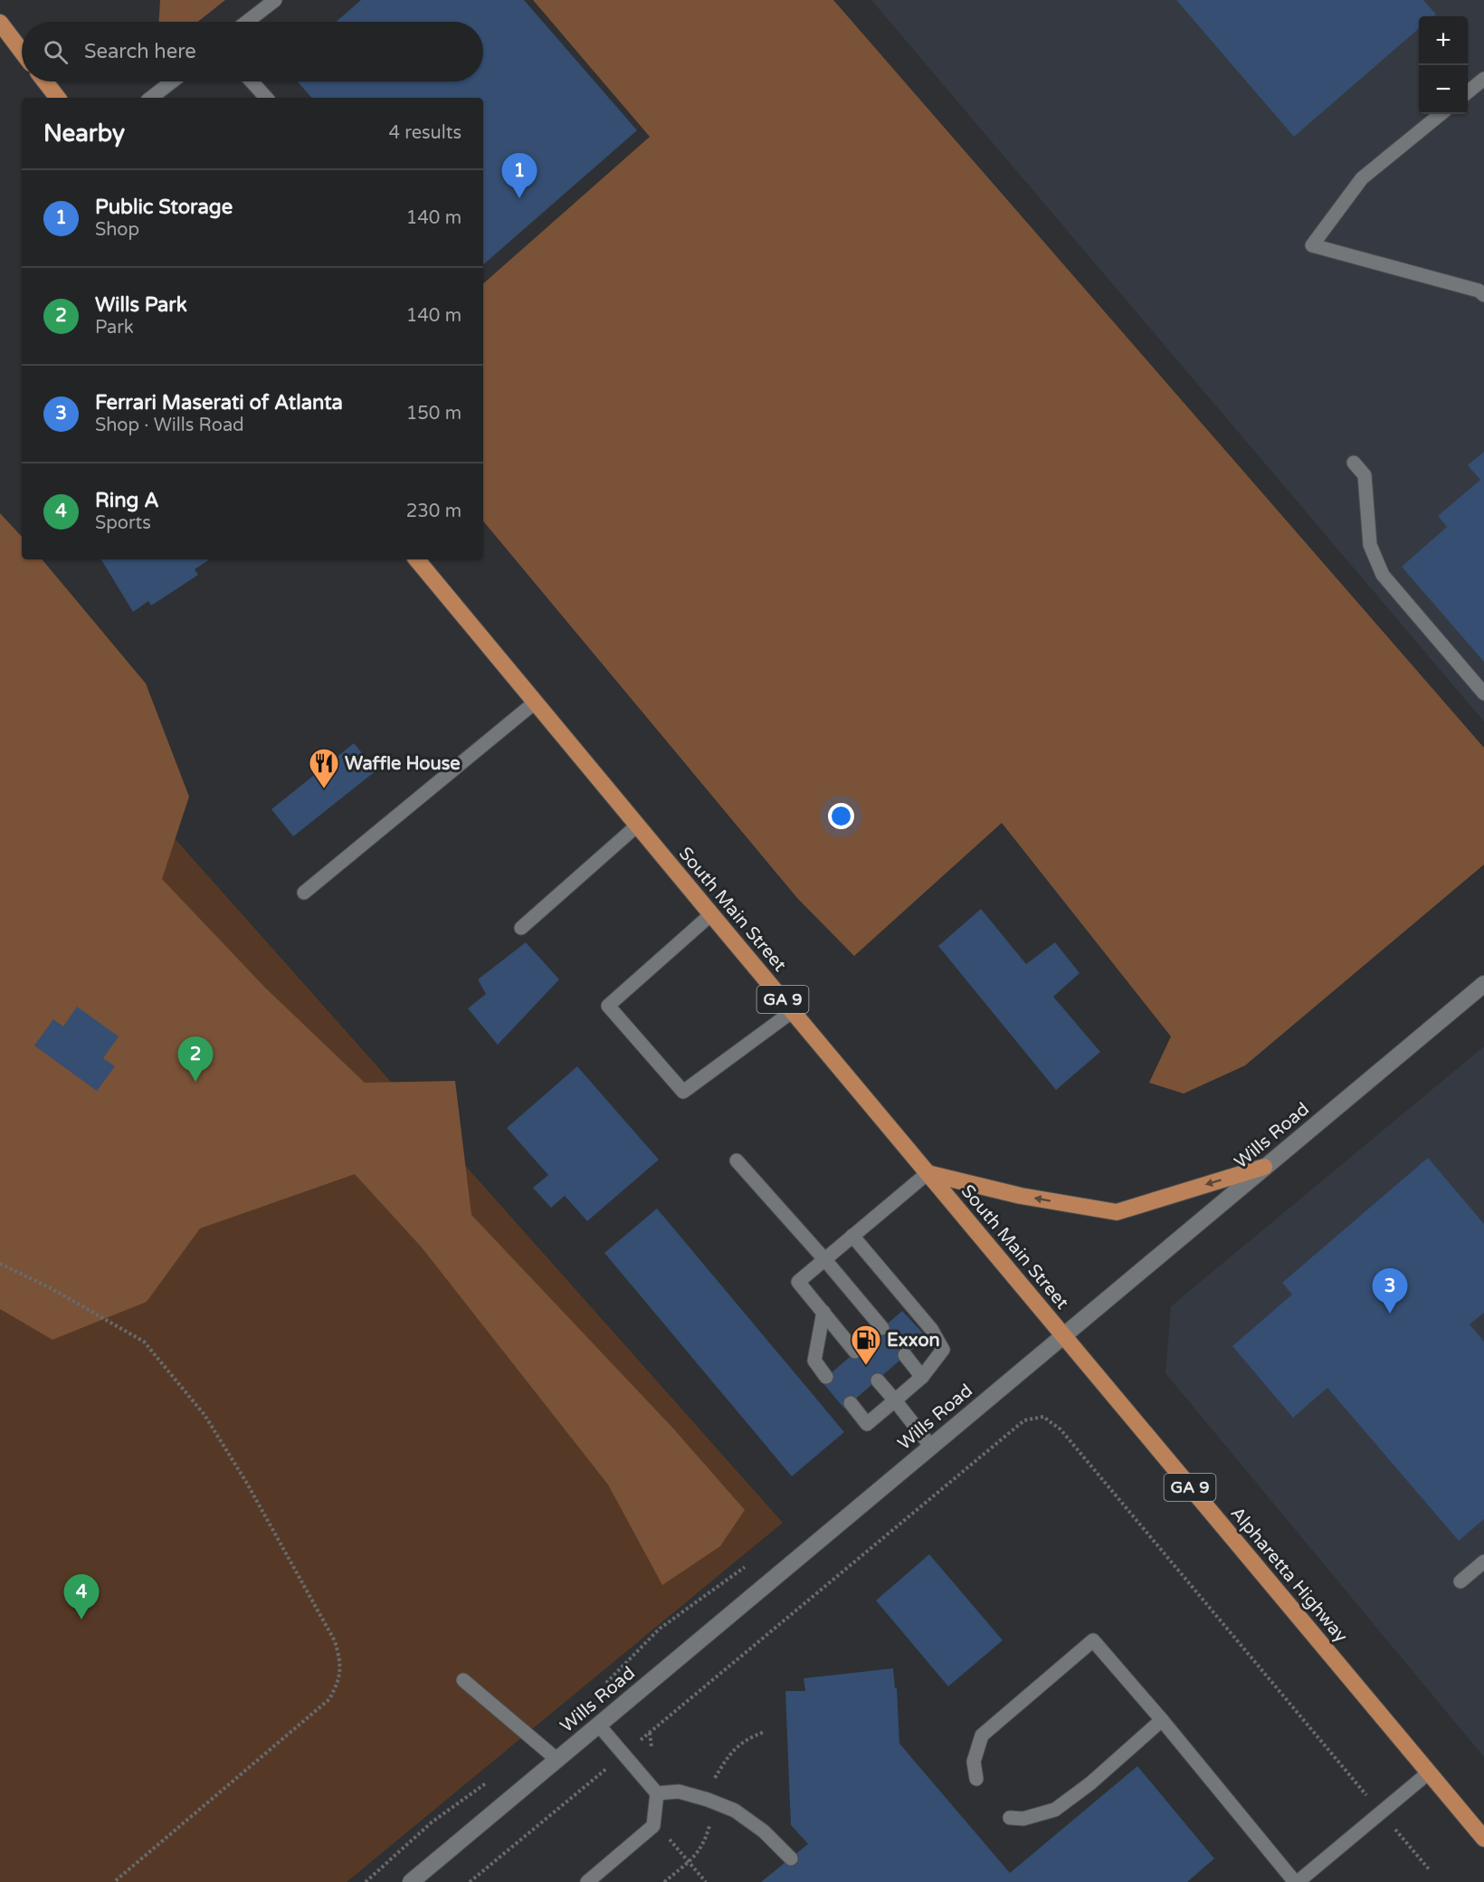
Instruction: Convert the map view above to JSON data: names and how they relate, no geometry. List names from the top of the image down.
{
  "streets": {
    "highway": ["South Main Street", "GA 9", "Alpharetta Highway"],
    "street": ["Wills Road"]
  },
  "crossings": [
    ["South Main Street", "Wills Road"],
    ["South Main Street", "Alpharetta Highway"],
    ["Wills Road", "Alpharetta Highway"]
  ],
  "places": {
    "restaurant": ["Waffle House"],
    "fuel station": ["Exxon"]
  },
  "page": {
    "map_buttons": ["+", "−"],
    "search": "Search here",
    "heading": ["Nearby", "4 results"],
    "pins": [
      "1",
      "2",
      "3",
      "4"
    ],
    "list": [
      {
        "mark": "1",
        "name": "Public Storage",
        "note": "Shop",
        "value": "140 m"
      },
      {
        "mark": "2",
        "name": "Wills Park",
        "note": "Park",
        "value": "140 m"
      },
      {
        "mark": "3",
        "name": "Ferrari Maserati of Atlanta",
        "note": "Shop · Wills Road",
        "value": "150 m"
      },
      {
        "mark": "4",
        "name": "Ring A",
        "note": "Sports",
        "value": "230 m"
      }
    ]
  }
}
